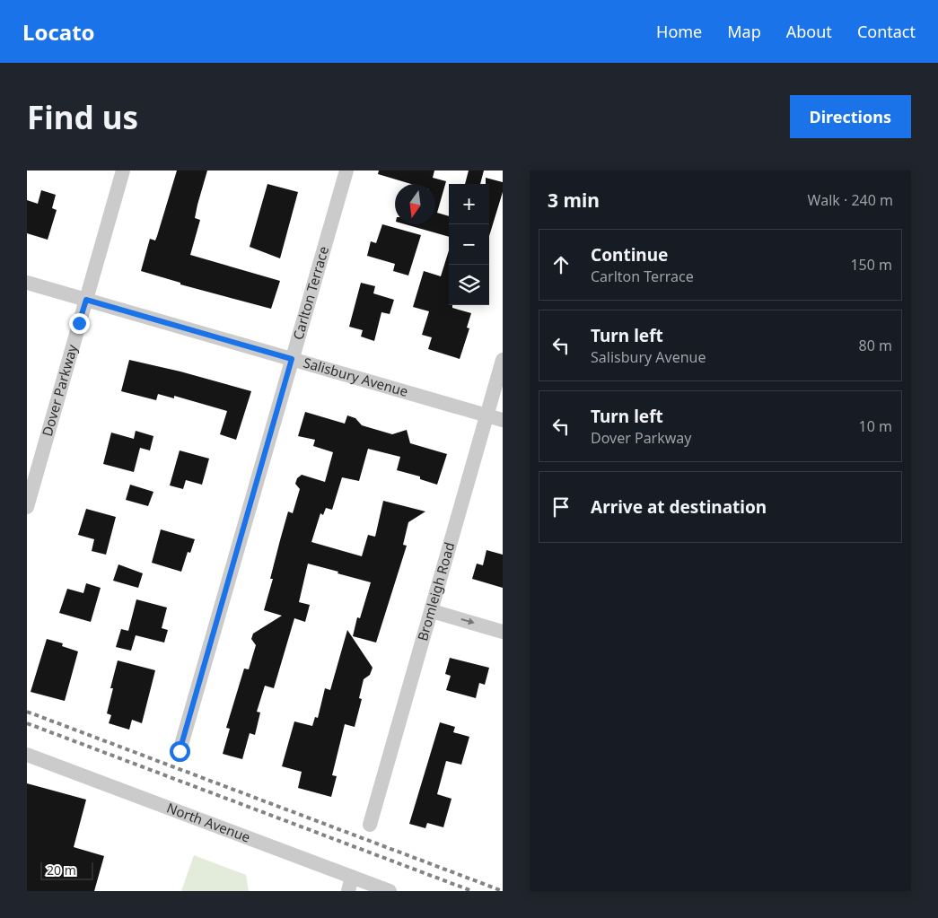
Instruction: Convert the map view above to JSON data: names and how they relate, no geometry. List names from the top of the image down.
{
  "streets": {
    "street": [
      "Carlton Terrace",
      "Salisbury Avenue",
      "Dover Parkway",
      "Bromleigh Road",
      "North Avenue"
    ]
  },
  "crossings": [
    ["Carlton Terrace", "Salisbury Avenue"],
    ["Salisbury Avenue", "Dover Parkway"],
    ["Salisbury Avenue", "Bromleigh Road"]
  ],
  "scale_bar": "20 m",
  "north": "bottom",
  "page": {
    "header": "Locato",
    "nav": [
      "Home",
      "Map",
      "About",
      "Contact"
    ],
    "buttons": "Directions",
    "title": "Find us",
    "heading": ["3 min", "Walk · 240 m"],
    "map_buttons": ["+", "−"],
    "list": [
      ["Continue", "Carlton Terrace", "150 m"],
      ["Turn left", "Salisbury Avenue", "80 m"],
      ["Turn left", "Dover Parkway", "10 m"],
      "Arrive at destination"
    ],
    "scale": "20 m"
  }
}
